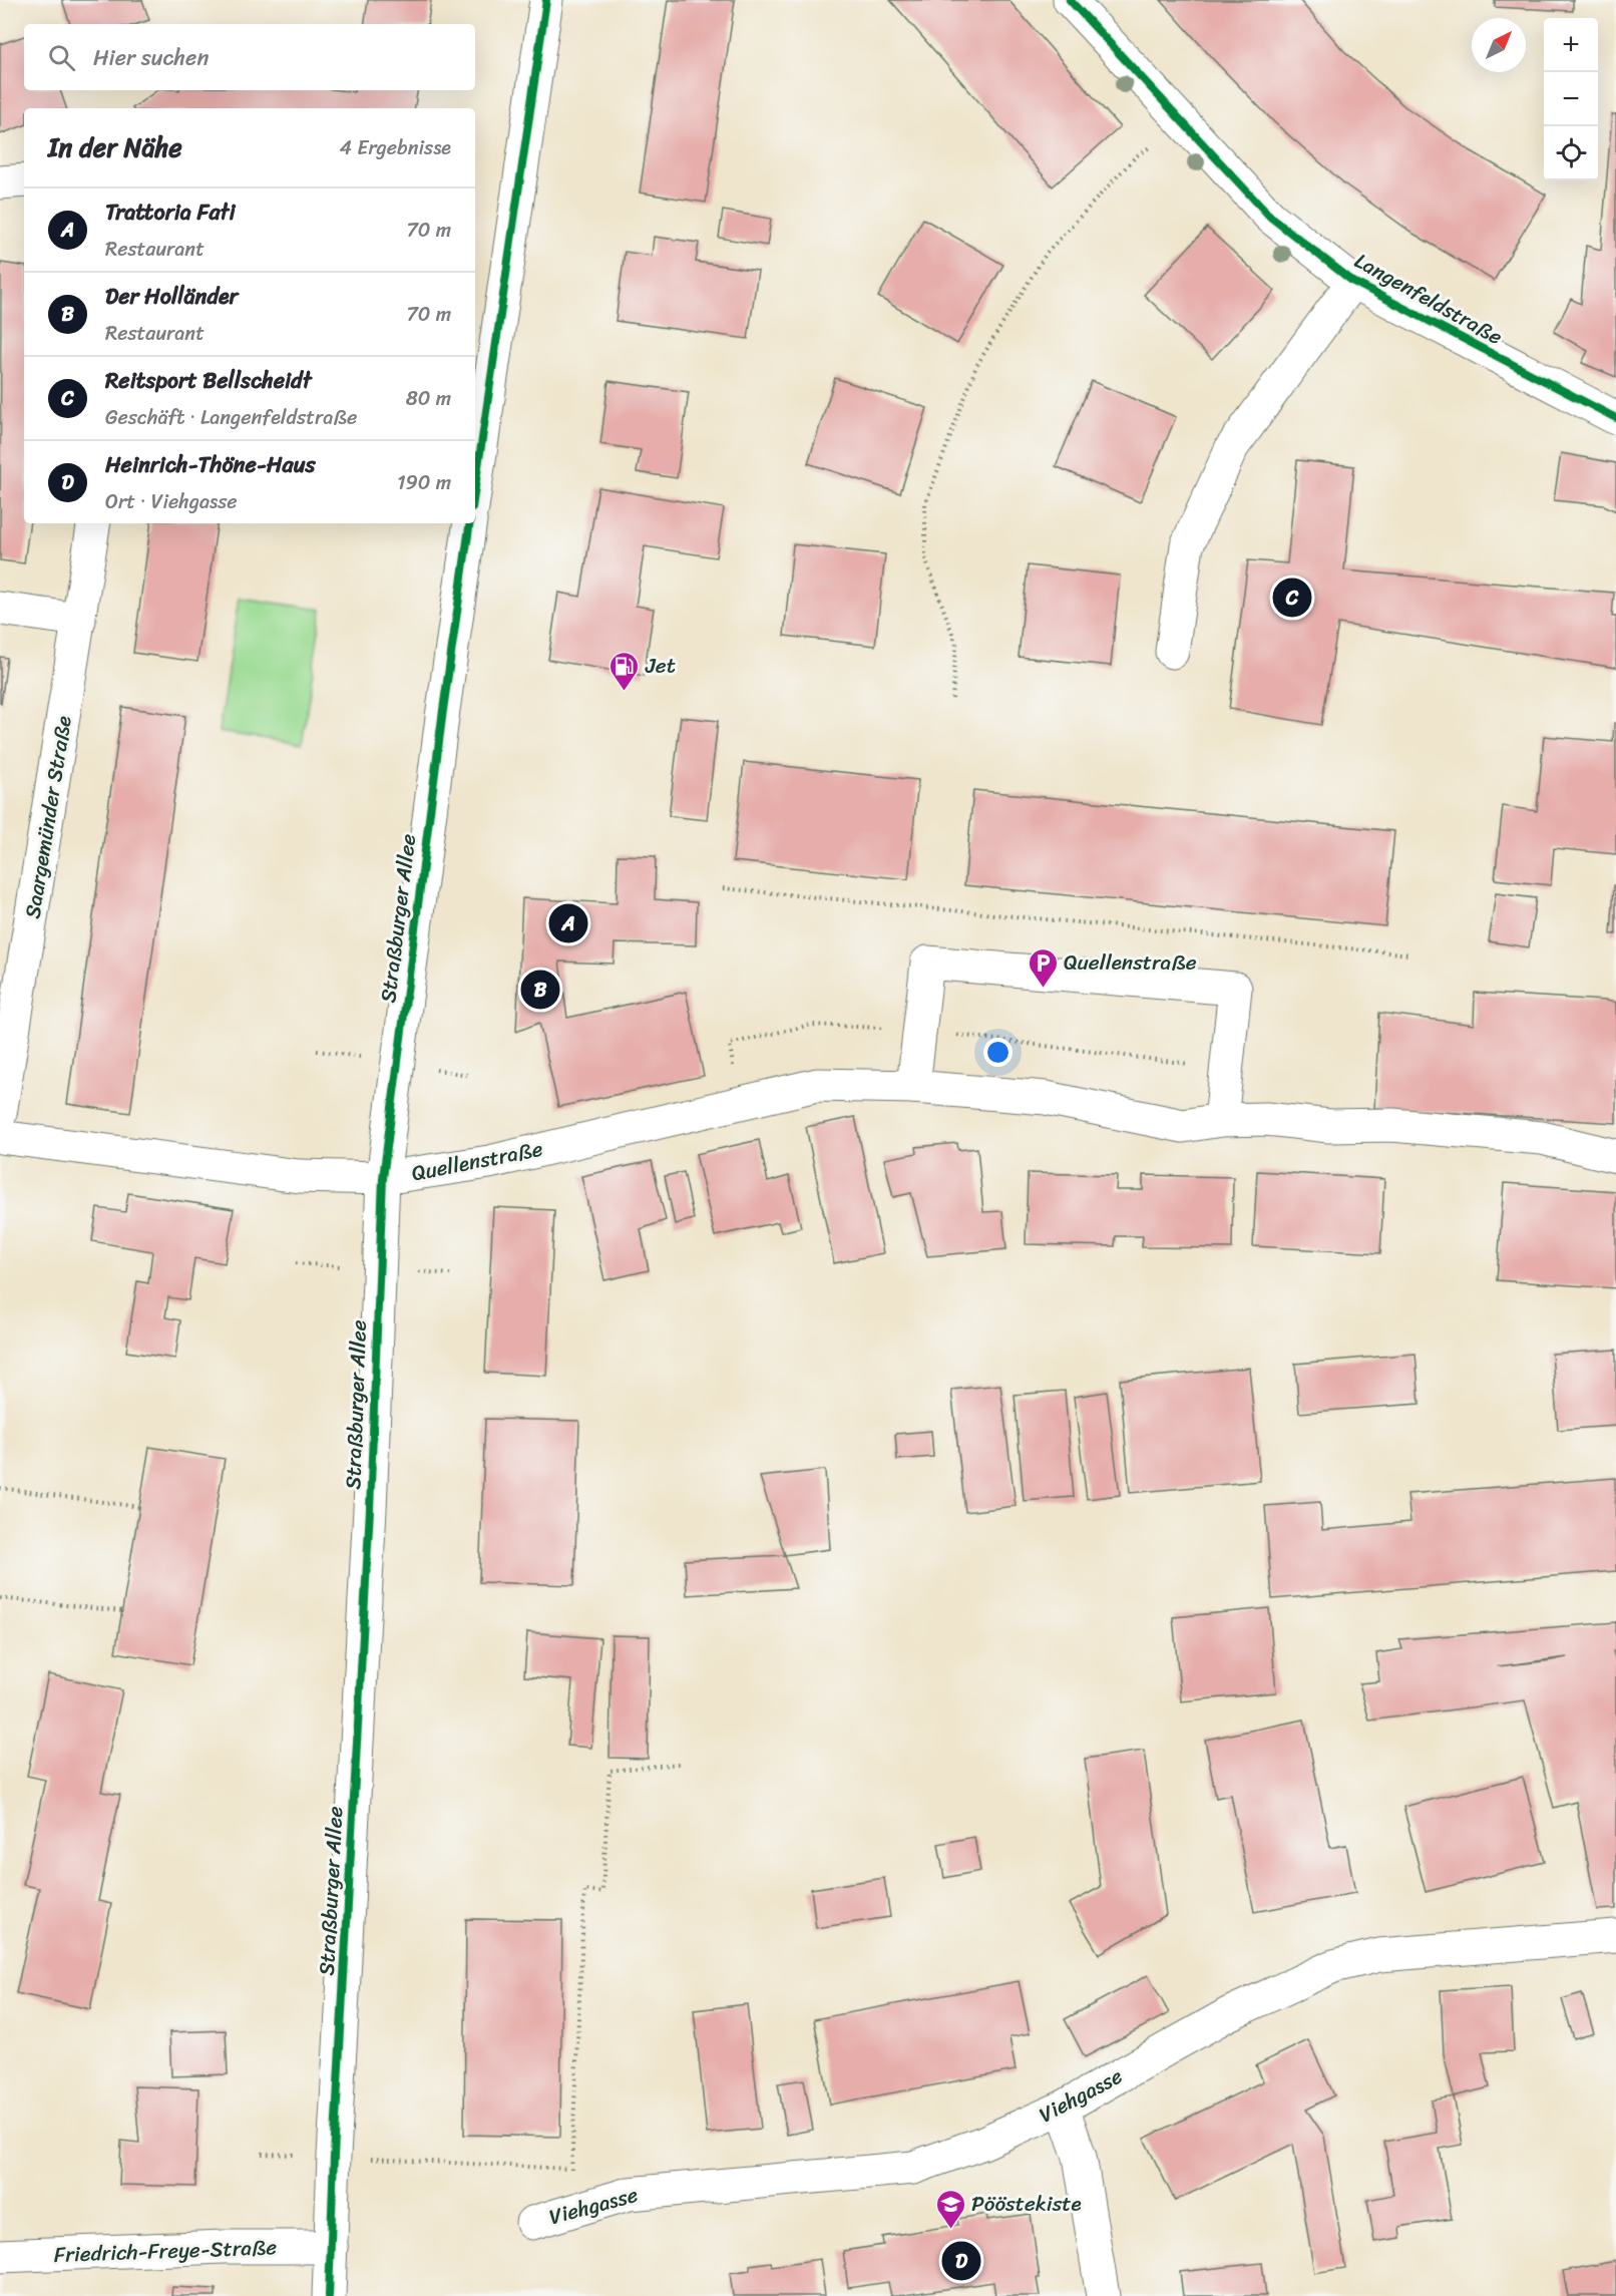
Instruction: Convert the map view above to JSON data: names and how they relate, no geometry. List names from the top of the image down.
{
  "streets": {
    "street": [
      "Langenfeldstraße",
      "Saargemünder Straße",
      "Straßburger Allee",
      "Quellenstraße",
      "Viehgasse",
      "Friedrich-Freye-Straße"
    ]
  },
  "crossings": [
    ["Straßburger Allee", "Quellenstraße"],
    ["Straßburger Allee", "Friedrich-Freye-Straße"]
  ],
  "places": {
    "fuel station": ["Jet"],
    "parking": ["Quellenstraße"],
    "school or university": ["Pööstekiste"]
  },
  "north": "top right",
  "page": {
    "map_buttons": ["+", "−"],
    "search": "Hier suchen",
    "heading": ["In der Nähe", "4 Ergebnisse"],
    "list": [
      {
        "mark": "A",
        "name": "Trattoria Fati",
        "note": "Restaurant",
        "value": "70 m"
      },
      {
        "mark": "B",
        "name": "Der Holländer",
        "note": "Restaurant",
        "value": "70 m"
      },
      {
        "mark": "C",
        "name": "Reitsport Bellscheidt",
        "note": "Geschäft · Langenfeldstraße",
        "value": "80 m"
      },
      {
        "mark": "D",
        "name": "Heinrich-Thöne-Haus",
        "note": "Ort · Viehgasse",
        "value": "190 m"
      }
    ],
    "pins": [
      "C",
      "A",
      "B",
      "D"
    ]
  }
}
